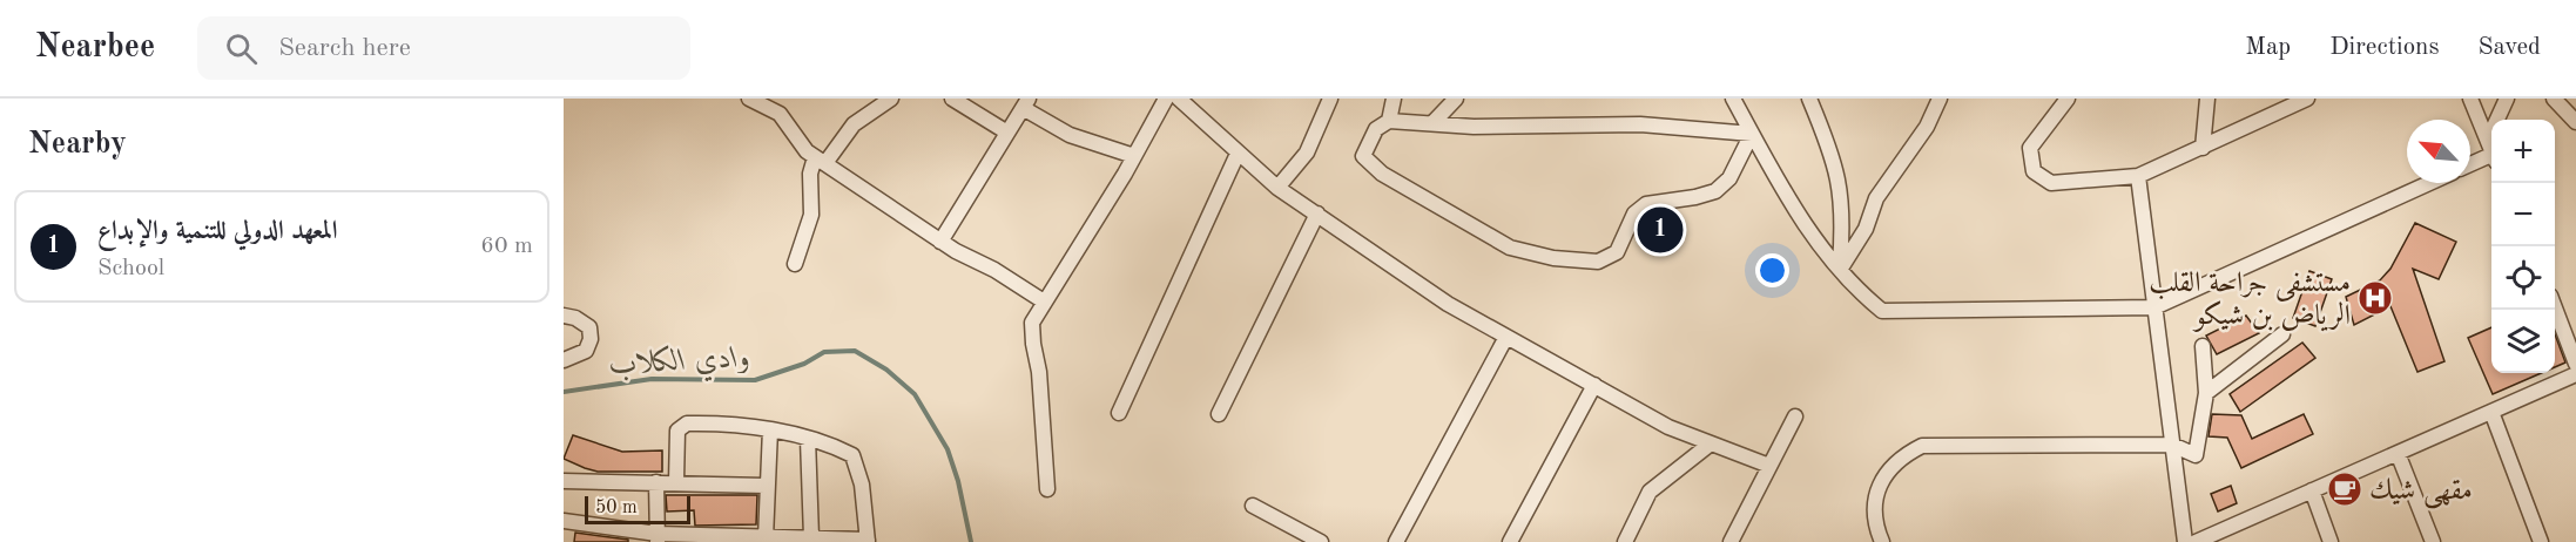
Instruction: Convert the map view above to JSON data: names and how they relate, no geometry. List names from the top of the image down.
{
  "water": ["وادي الكلاب"],
  "places": {
    "hospital": ["مستشفى جراحة القلب الرياض بن شيكو"],
    "cafe": ["مقهى شيك"]
  },
  "scale_bar": "50 m",
  "north": "top left",
  "page": {
    "header": "Nearbee",
    "search": "Search here",
    "nav": ["Map", "Directions", "Saved"],
    "heading": "Nearby",
    "map_buttons": ["+", "−"],
    "list": [
      {
        "mark": "1",
        "name": "المعهد الدولي للتنمية والإبداع",
        "note": "School",
        "value": "60 m"
      }
    ],
    "pins": "1",
    "scale": "50 m"
  }
}
